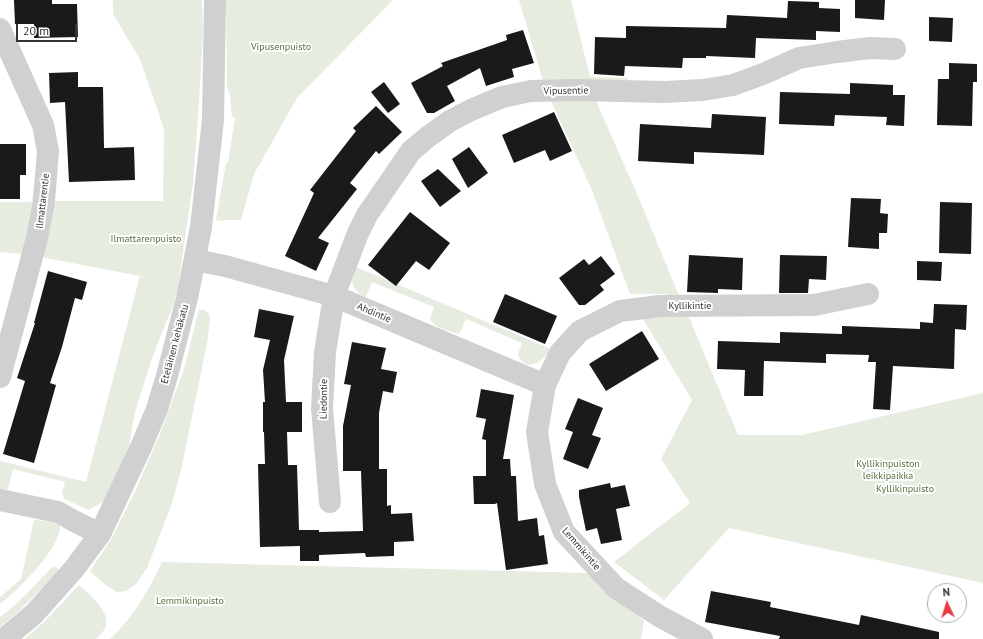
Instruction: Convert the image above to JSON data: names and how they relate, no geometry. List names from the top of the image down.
{
  "streets": {
    "street": [
      "Vipusentie",
      "Ilmattarentie",
      "Kyllikintie",
      "Ahdintie",
      "Eteläinen kehäkatu",
      "Liedontie",
      "Lemmikintie"
    ]
  },
  "crossings": [
    ["Vipusentie", "Ahdintie"],
    ["Vipusentie", "Liedontie"],
    ["Kyllikintie", "Ahdintie"],
    ["Kyllikintie", "Lemmikintie"],
    ["Ahdintie", "Eteläinen kehäkatu"],
    ["Ahdintie", "Liedontie"],
    ["Ahdintie", "Lemmikintie"]
  ],
  "parks": [
    "Vipusenpuisto",
    "Ilmattarenpuisto",
    "Kyllikinpuiston leikkipaikka",
    "Kyllikinpuisto",
    "Lemmikinpuisto"
  ],
  "scale_bar": "20 m",
  "north": "top"
}
